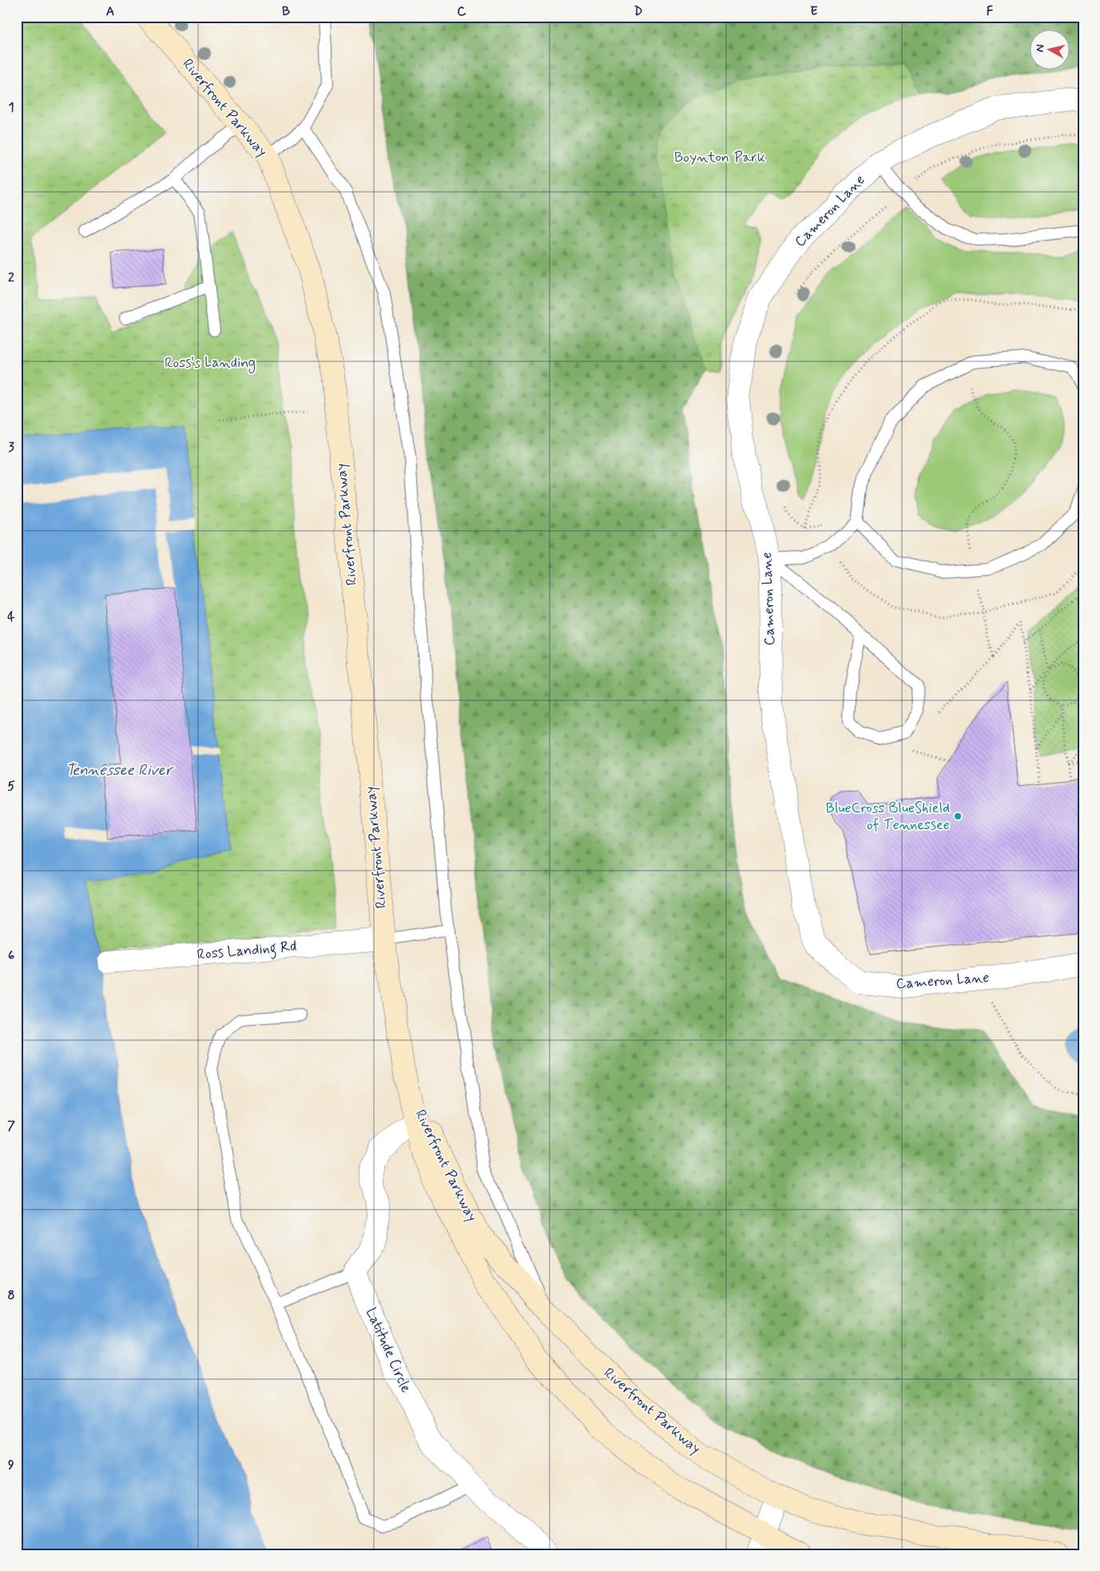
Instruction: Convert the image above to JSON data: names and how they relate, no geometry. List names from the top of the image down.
{
  "streets": {
    "main road": ["Riverfront Parkway"],
    "street": ["Cameron Lane", "Ross Landing Rd", "Latitude Circle"]
  },
  "crossings": [
    ["Riverfront Parkway", "Ross Landing Rd"]
  ],
  "water": ["Tennessee River"],
  "parks": ["Boynton Park", "Ross's Landing"],
  "places": ["BlueCross BlueShield of Tennessee"],
  "north": "left",
  "grid": {
    "columns": [
      "A",
      "B",
      "C",
      "D",
      "E",
      "F"
    ],
    "rows": [
      "1",
      "2",
      "3",
      "4",
      "5",
      "6",
      "7",
      "8",
      "9"
    ]
  }
}
